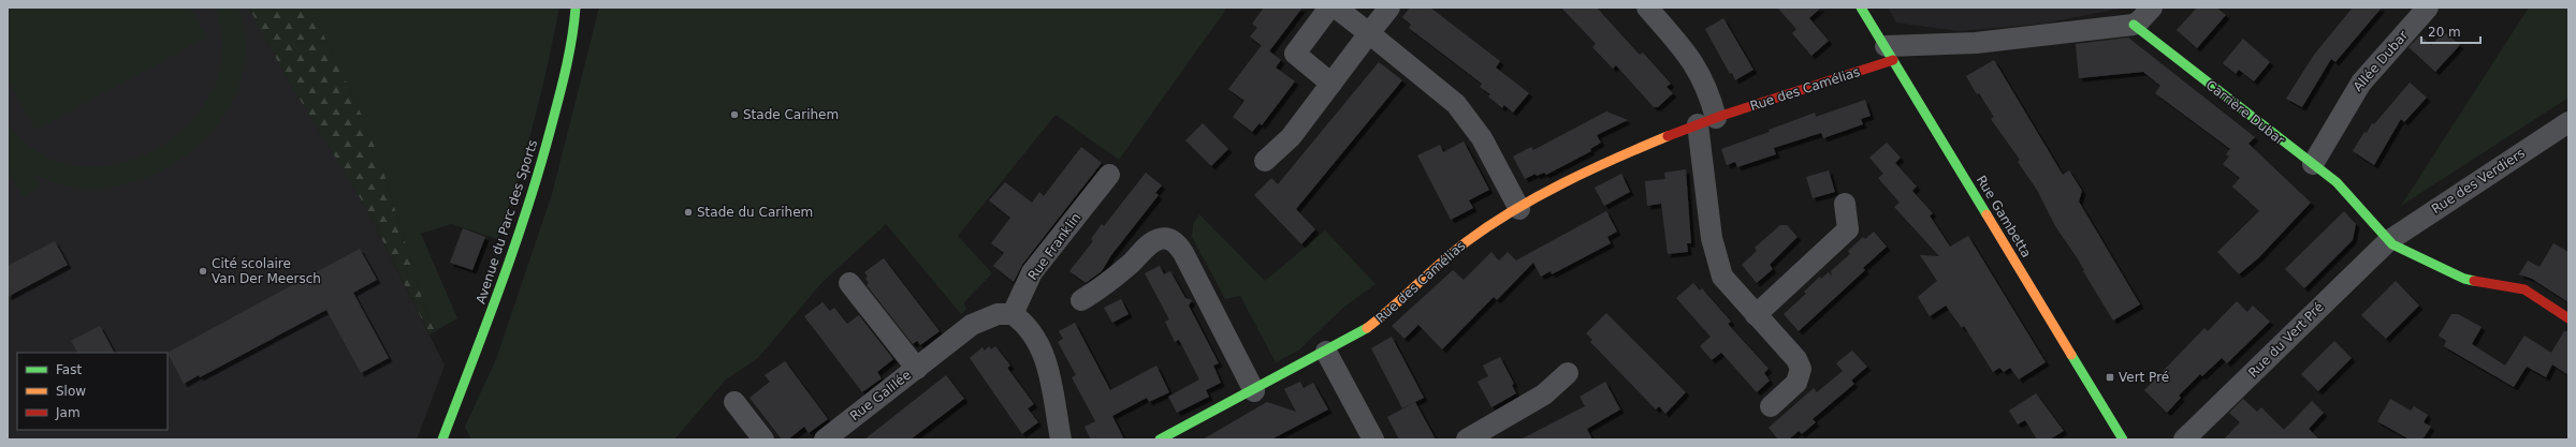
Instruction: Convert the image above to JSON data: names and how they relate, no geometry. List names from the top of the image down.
{
  "streets": {
    "street": [
      "Allée Dubar",
      "Rue des Camélias",
      "Carrière Dubar",
      "Rue des Verdiers",
      "Rue Gambetta",
      "Avenue du Parc des Sports",
      "Rue Franklin",
      "Rue du Vert Pré",
      "Rue Galilée"
    ]
  },
  "crossings": [
    ["Allée Dubar", "Carrière Dubar"],
    ["Rue des Camélias", "Rue Gambetta"],
    ["Carrière Dubar", "Rue des Verdiers"],
    ["Carrière Dubar", "Rue du Vert Pré"],
    ["Rue des Verdiers", "Rue du Vert Pré"],
    ["Rue Franklin", "Rue Galilée"]
  ],
  "places": {
    "other": ["Stade Carihem", "Stade du Carihem", "Cité scolaire Van Der Meersch"],
    "transit": ["Vert Pré"]
  },
  "legend": ["Fast", "Slow", "Jam"],
  "scale_bar": "20 m"
}
